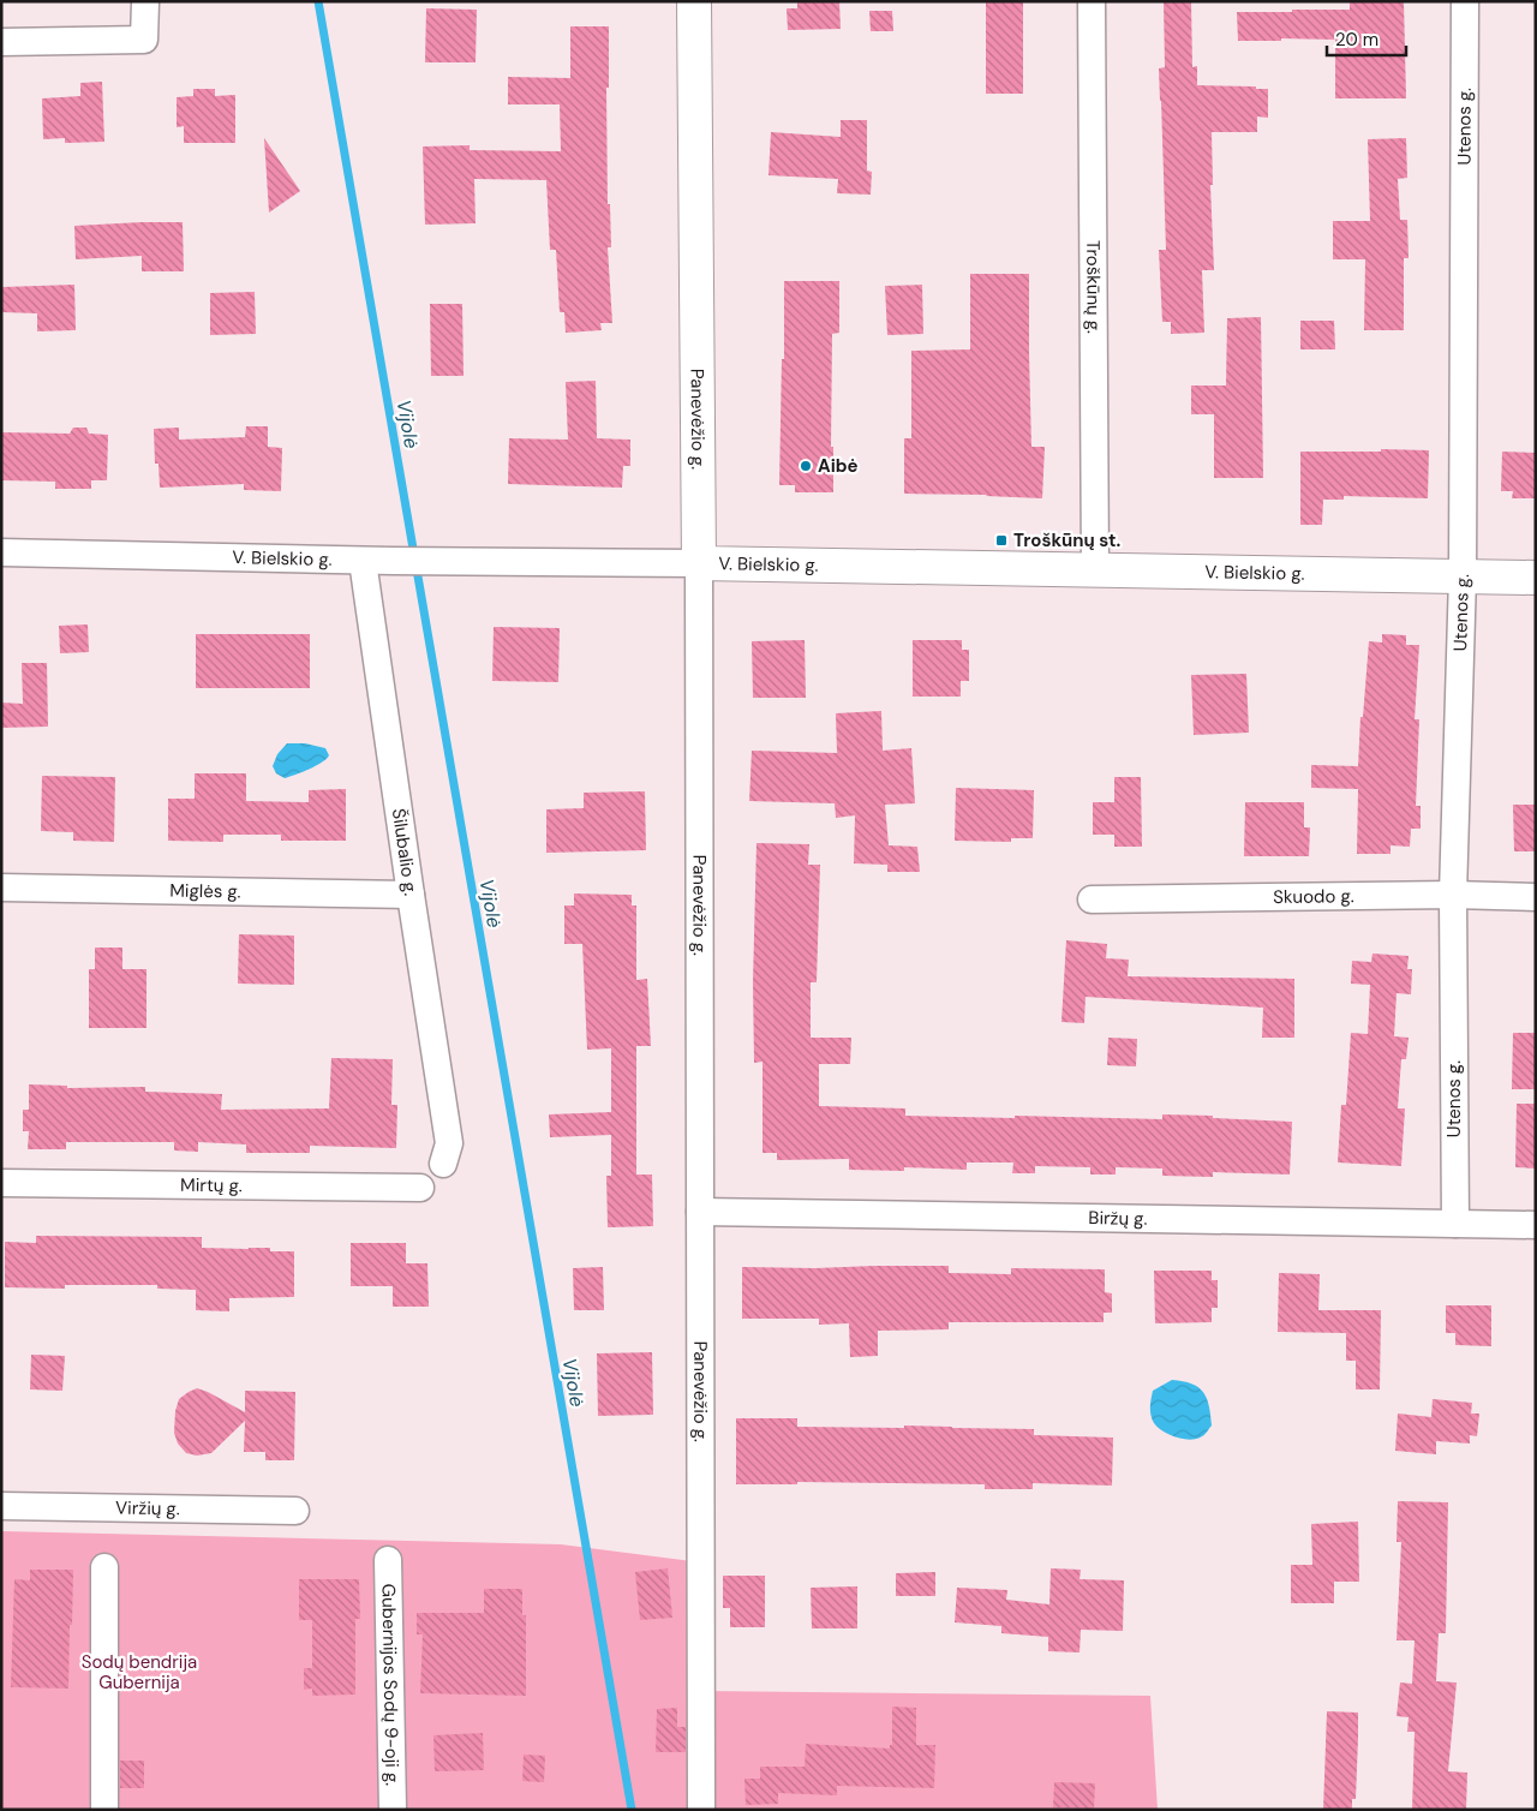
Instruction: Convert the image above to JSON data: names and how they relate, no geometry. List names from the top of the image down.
{
  "streets": {
    "street": [
      "Utenos g.",
      "Troškūnų g.",
      "Panevėžio g.",
      "V. Bielskio g.",
      "Šilubalio g.",
      "Miglės g.",
      "Skuodo g.",
      "Mirtų g.",
      "Biržų g.",
      "Viržių g.",
      "Gubernijos Sodų 9-oji g."
    ]
  },
  "crossings": [
    ["Utenos g.", "V. Bielskio g."],
    ["Utenos g.", "Skuodo g."],
    ["Utenos g.", "Biržų g."],
    ["Troškūnų g.", "V. Bielskio g."],
    ["Panevėžio g.", "V. Bielskio g."],
    ["Panevėžio g.", "Biržų g."],
    ["V. Bielskio g.", "Šilubalio g."],
    ["Šilubalio g.", "Miglės g."]
  ],
  "water": ["Vijolė"],
  "parks": ["Sodų bendrija Gubernija"],
  "places": {
    "other": ["Aibė"],
    "transit": ["Troškūnų st."]
  },
  "scale_bar": "20 m"
}
